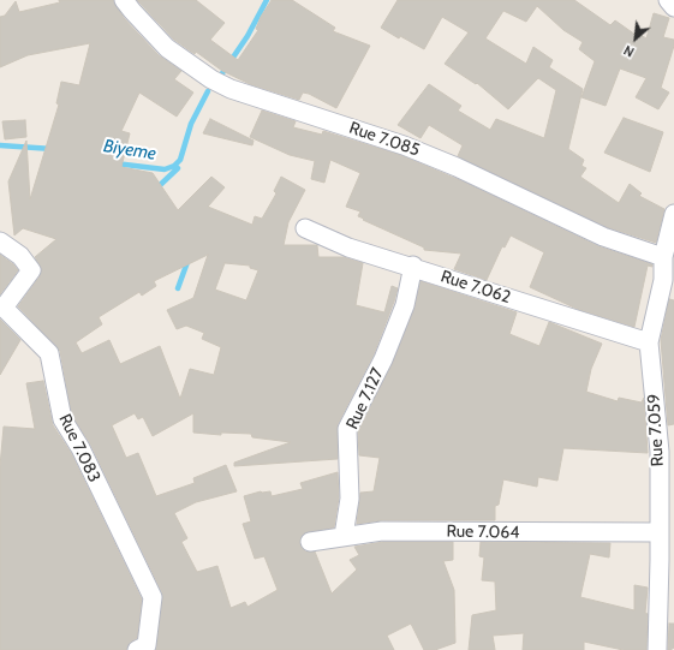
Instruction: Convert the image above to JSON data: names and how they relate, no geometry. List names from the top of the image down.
{
  "streets": {
    "street": [
      "Rue 7.085",
      "Rue 7.062",
      "Rue 7.127",
      "Rue 7.059",
      "Rue 7.083",
      "Rue 7.064"
    ]
  },
  "crossings": [
    ["Rue 7.085", "Rue 7.059"],
    ["Rue 7.062", "Rue 7.127"],
    ["Rue 7.062", "Rue 7.059"],
    ["Rue 7.127", "Rue 7.064"],
    ["Rue 7.059", "Rue 7.064"]
  ],
  "water": ["Biyeme"],
  "north": "bottom left"
}
